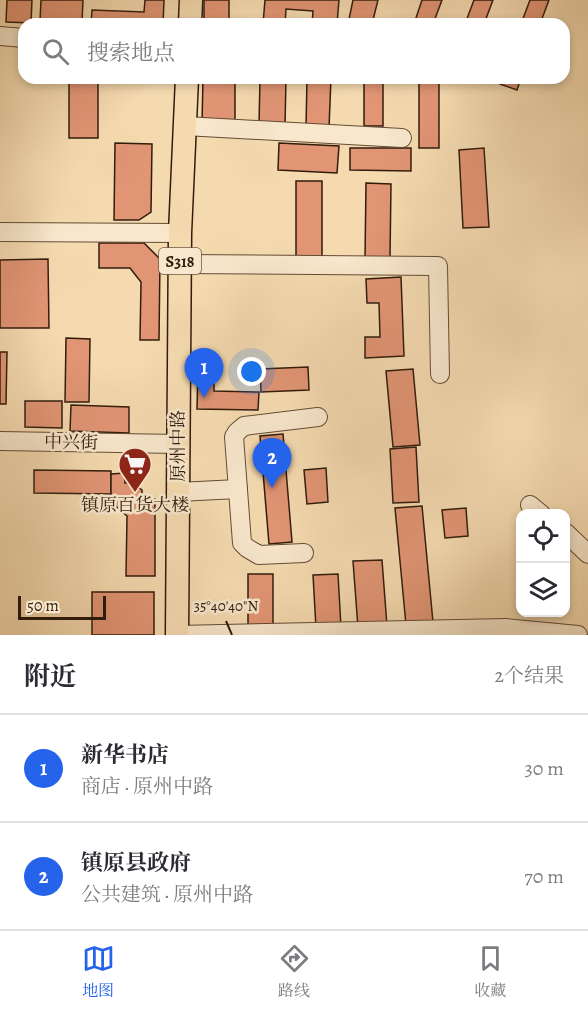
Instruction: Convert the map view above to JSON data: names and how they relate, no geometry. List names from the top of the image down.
{
  "streets": {
    "main road": ["S318", "原州中路"],
    "street": ["中兴街"]
  },
  "crossings": [
    ["中兴街", "原州中路"]
  ],
  "places": {
    "supermarket": ["镇原百货大楼"]
  },
  "scale_bar": "50 m",
  "page": {
    "search": "搜索地点",
    "pins": ["1", "2"],
    "scale": "50 m",
    "heading": ["附近", "2个结果"],
    "list": [
      {
        "mark": "1",
        "name": "新华书店",
        "note": "商店 · 原州中路",
        "value": "30 m"
      },
      {
        "mark": "2",
        "name": "镇原县政府",
        "note": "公共建筑 · 原州中路",
        "value": "70 m"
      }
    ],
    "nav": ["地图", "路线", "收藏"]
  },
  "coordinates": ["35°40'40\"N"]
}
